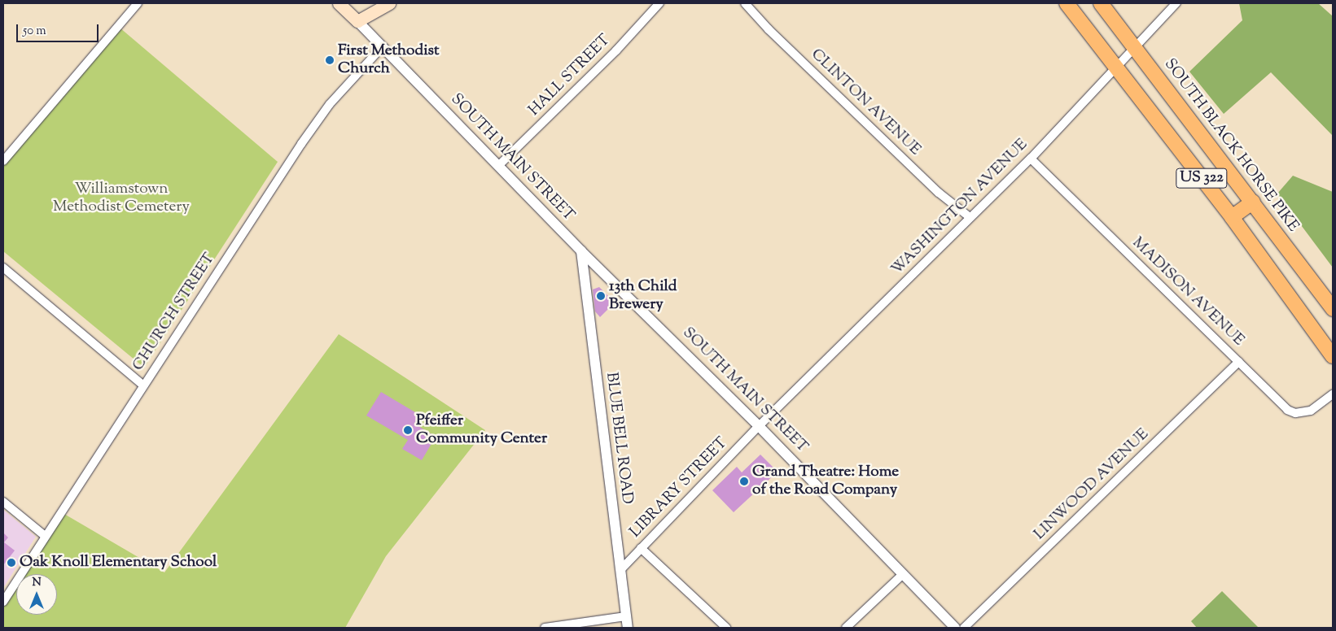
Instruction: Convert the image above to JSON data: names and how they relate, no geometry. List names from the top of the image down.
{
  "streets": {
    "highway": ["SOUTH BLACK HORSE PIKE", "US 322"],
    "main road": ["SOUTH MAIN STREET"],
    "street": [
      "HALL STREET",
      "CLINTON AVENUE",
      "WASHINGTON AVENUE",
      "MADISON AVENUE",
      "CHURCH STREET",
      "BLUE BELL ROAD",
      "LINWOOD AVENUE",
      "LIBRARY STREET"
    ]
  },
  "crossings": [
    ["HALL STREET", "SOUTH MAIN STREET"],
    ["CLINTON AVENUE", "WASHINGTON AVENUE"],
    ["SOUTH BLACK HORSE PIKE", "WASHINGTON AVENUE"],
    ["SOUTH MAIN STREET", "WASHINGTON AVENUE"],
    ["SOUTH MAIN STREET", "CHURCH STREET"],
    ["SOUTH MAIN STREET", "BLUE BELL ROAD"],
    ["SOUTH MAIN STREET", "LIBRARY STREET"],
    ["US 322", "WASHINGTON AVENUE"],
    ["WASHINGTON AVENUE", "MADISON AVENUE"],
    ["WASHINGTON AVENUE", "LIBRARY STREET"],
    ["MADISON AVENUE", "LINWOOD AVENUE"],
    ["BLUE BELL ROAD", "LIBRARY STREET"]
  ],
  "parks": ["Williamstown Methodist Cemetery"],
  "places": [
    "First Methodist Church",
    "13th Child Brewery",
    "Pfeiffer Community Center",
    "Grand Theatre: Home of the Road Company",
    "Oak Knoll Elementary School"
  ],
  "scale_bar": "50 m",
  "north": "top"
}
